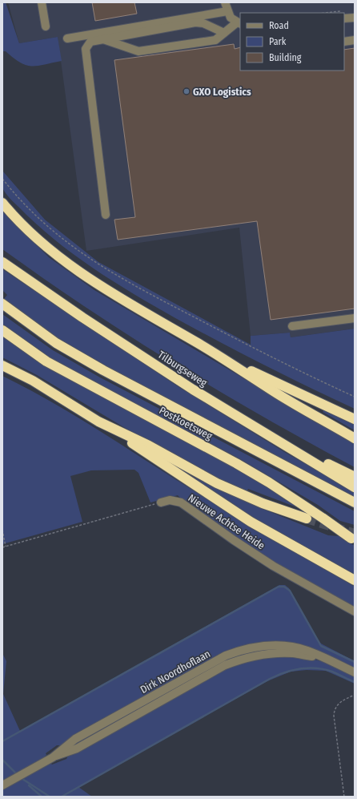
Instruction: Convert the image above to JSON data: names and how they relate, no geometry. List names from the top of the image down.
{
  "streets": {
    "highway": ["Tilburgseweg", "Postkoetsweg"],
    "street": ["Nieuwe Achtse Heide", "Dirk Noordhoflaan"]
  },
  "places": ["GXO Logistics"],
  "legend": ["Road", "Park", "Building"]
}
